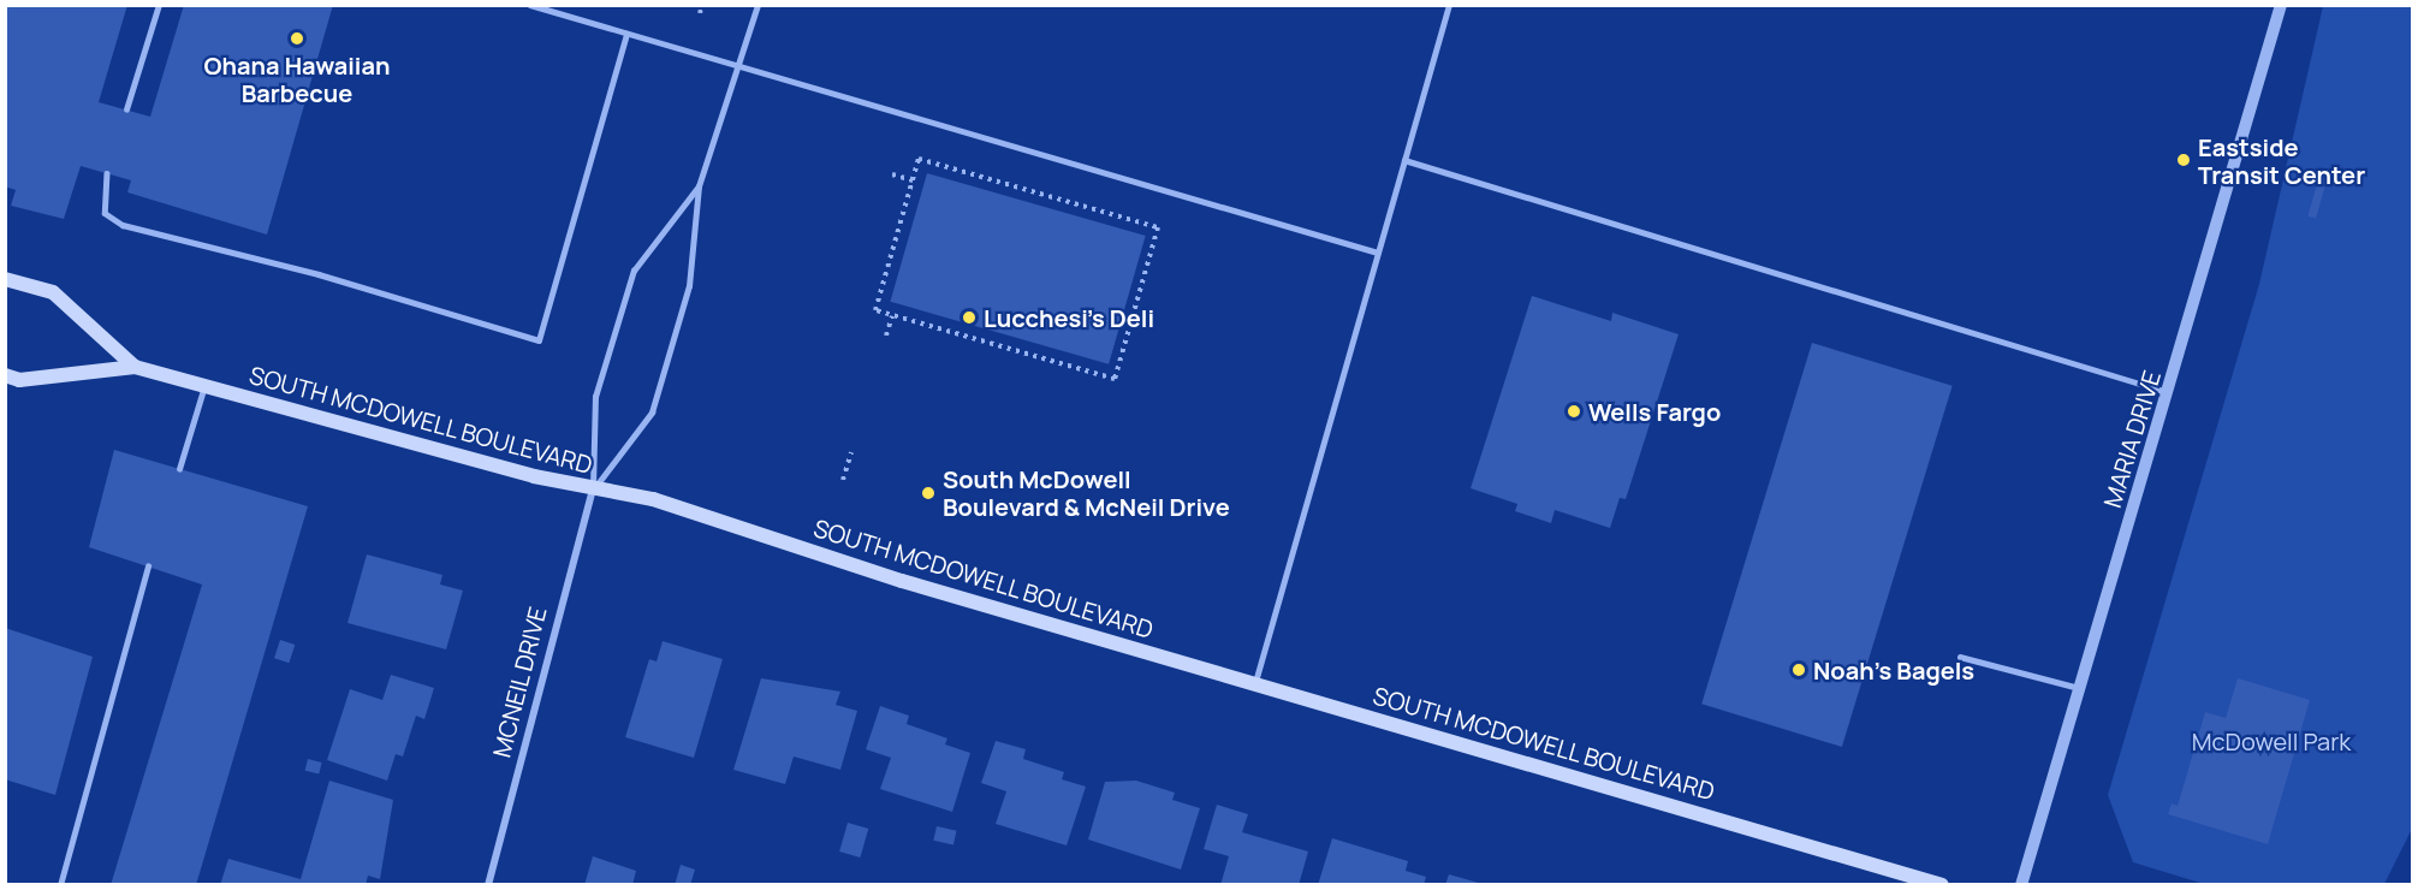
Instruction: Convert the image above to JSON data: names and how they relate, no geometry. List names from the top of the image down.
{
  "streets": {
    "main road": ["SOUTH MCDOWELL BOULEVARD"],
    "street": ["MARIA DRIVE", "MCNEIL DRIVE"]
  },
  "crossings": [
    ["SOUTH MCDOWELL BOULEVARD", "MCNEIL DRIVE"]
  ],
  "parks": ["McDowell Park"],
  "places": [
    "Ohana Hawaiian Barbecue",
    "Eastside Transit Center",
    "Lucchesi's Deli",
    "Wells Fargo",
    "South McDowell Boulevard & McNeil Drive",
    "Noah's Bagels"
  ]
}
